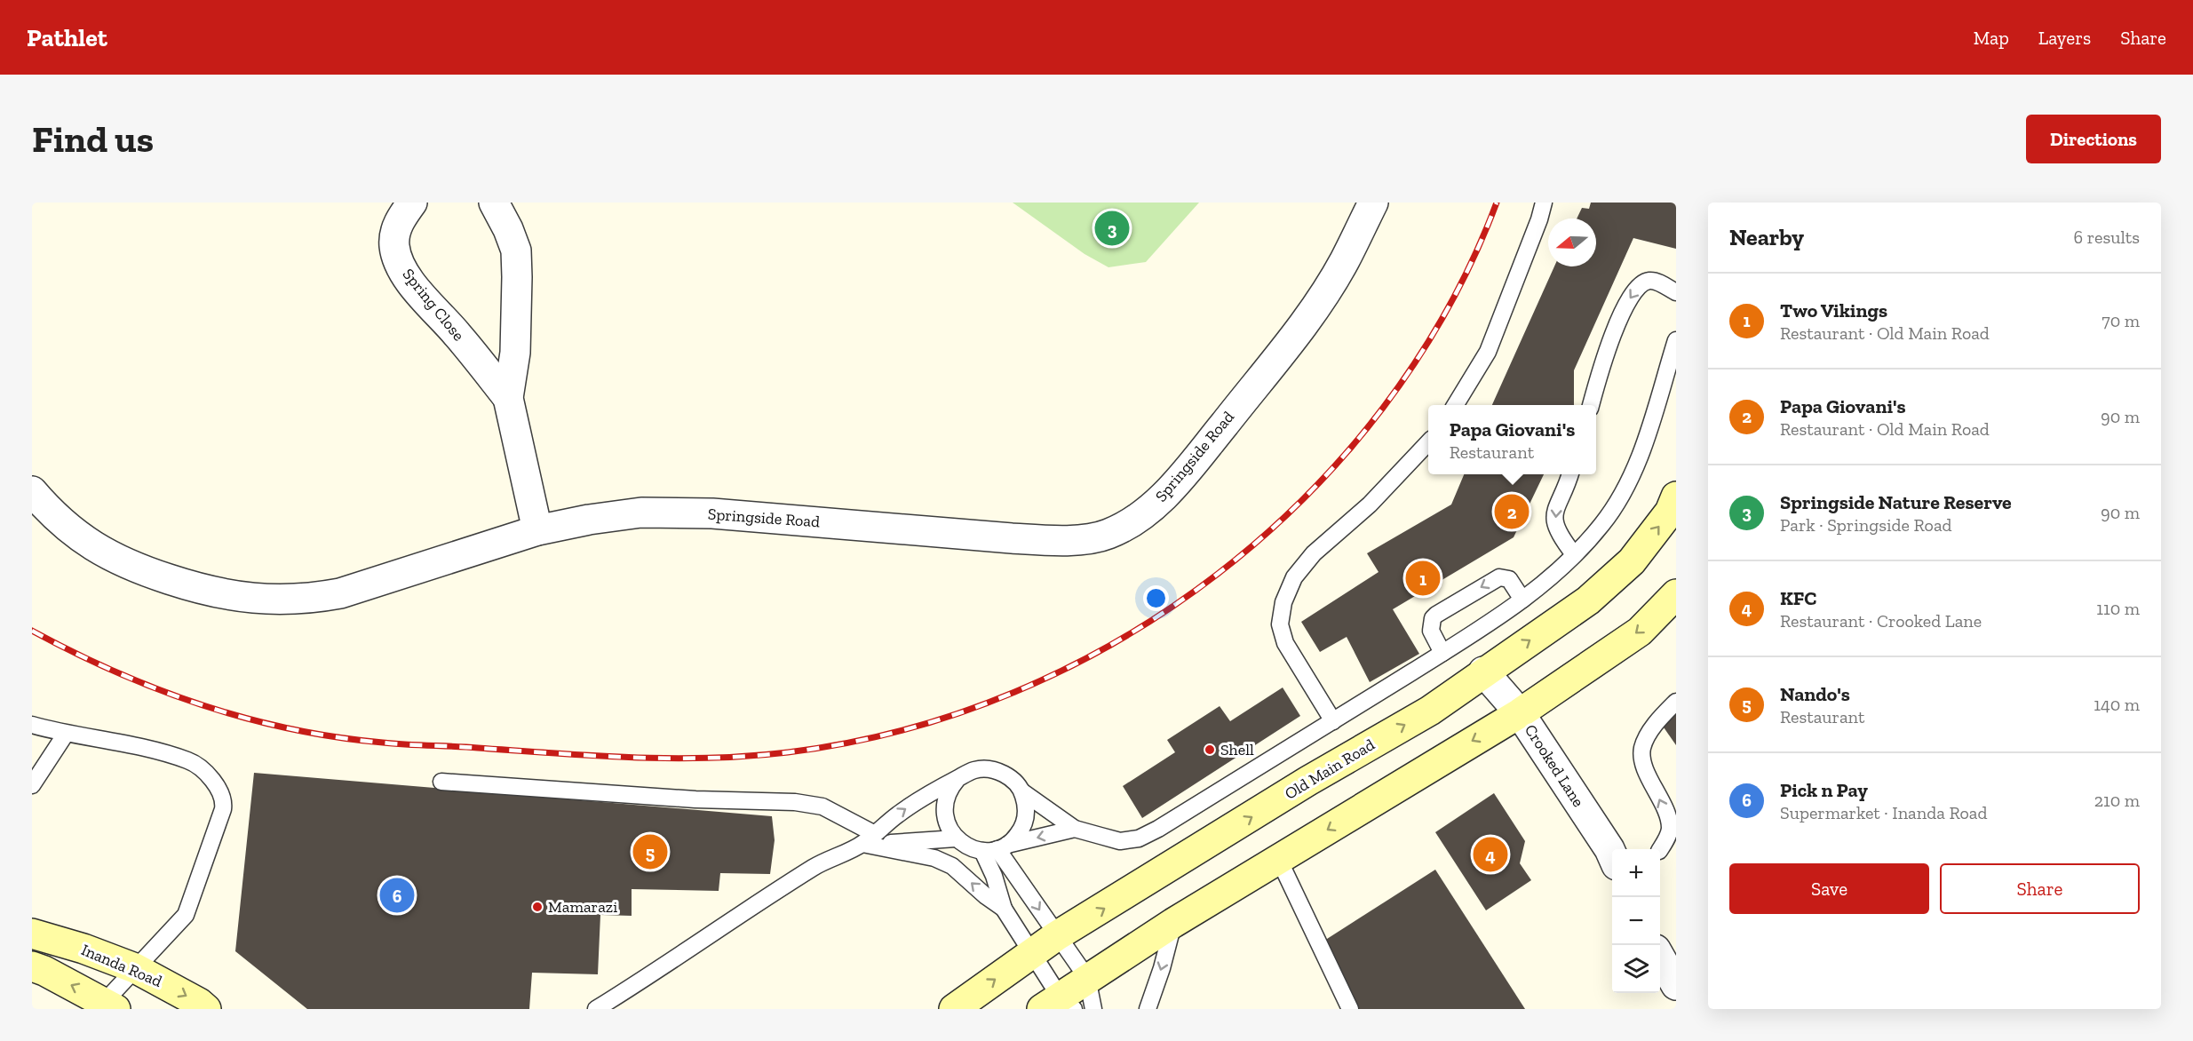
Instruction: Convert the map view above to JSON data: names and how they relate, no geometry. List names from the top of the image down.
{
  "streets": {
    "main road": ["Old Main Road", "Inanda Road"],
    "street": ["Spring Close", "Springside Road", "Crooked Lane"]
  },
  "crossings": [
    ["Spring Close", "Springside Road"],
    ["Crooked Lane", "Old Main Road"]
  ],
  "one_way": ["Inanda Road"],
  "places": ["Shell", "Mamarazi"],
  "north": "left",
  "page": {
    "header": "Pathlet",
    "nav": ["Map", "Layers", "Share"],
    "buttons": [
      "Directions",
      ["Save", "Share"]
    ],
    "title": "Find us",
    "heading": ["Nearby", "6 results"],
    "pins": [
      "3",
      "2",
      "1",
      "5",
      "4",
      "6"
    ],
    "list": [
      {
        "mark": "1",
        "name": "Two Vikings",
        "note": "Restaurant · Old Main Road",
        "value": "70 m"
      },
      {
        "mark": "2",
        "name": "Papa Giovani's",
        "note": "Restaurant · Old Main Road",
        "value": "90 m"
      },
      {
        "mark": "3",
        "name": "Springside Nature Reserve",
        "note": "Park · Springside Road",
        "value": "90 m"
      },
      {
        "mark": "4",
        "name": "KFC",
        "note": "Restaurant · Crooked Lane",
        "value": "110 m"
      },
      {
        "mark": "5",
        "name": "Nando's",
        "note": "Restaurant",
        "value": "140 m"
      },
      {
        "mark": "6",
        "name": "Pick n Pay",
        "note": "Supermarket · Inanda Road",
        "value": "210 m"
      }
    ],
    "popup": ["Papa Giovani's", "Restaurant"],
    "map_buttons": ["+", "−"]
  }
}
